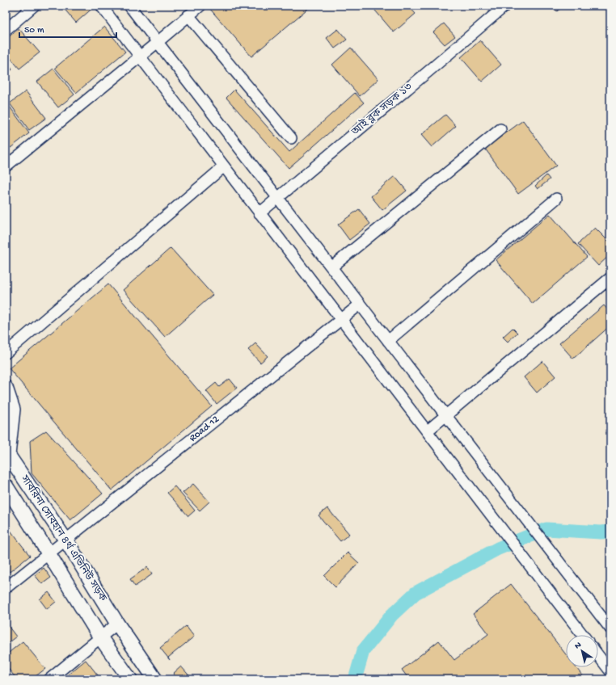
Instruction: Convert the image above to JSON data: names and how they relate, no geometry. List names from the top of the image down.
{
  "streets": {
    "street": ["আই ব্লক সড়ক ১৩", "Road 12", "সাবরিনা সোবহান ৪র্থ এভিনিউ সড়ক"]
  },
  "crossings": [
    ["Road 12", "সাবরিনা সোবহান ৪র্থ এভিনিউ সড়ক"]
  ],
  "scale_bar": "50 m",
  "north": "top left"
}
